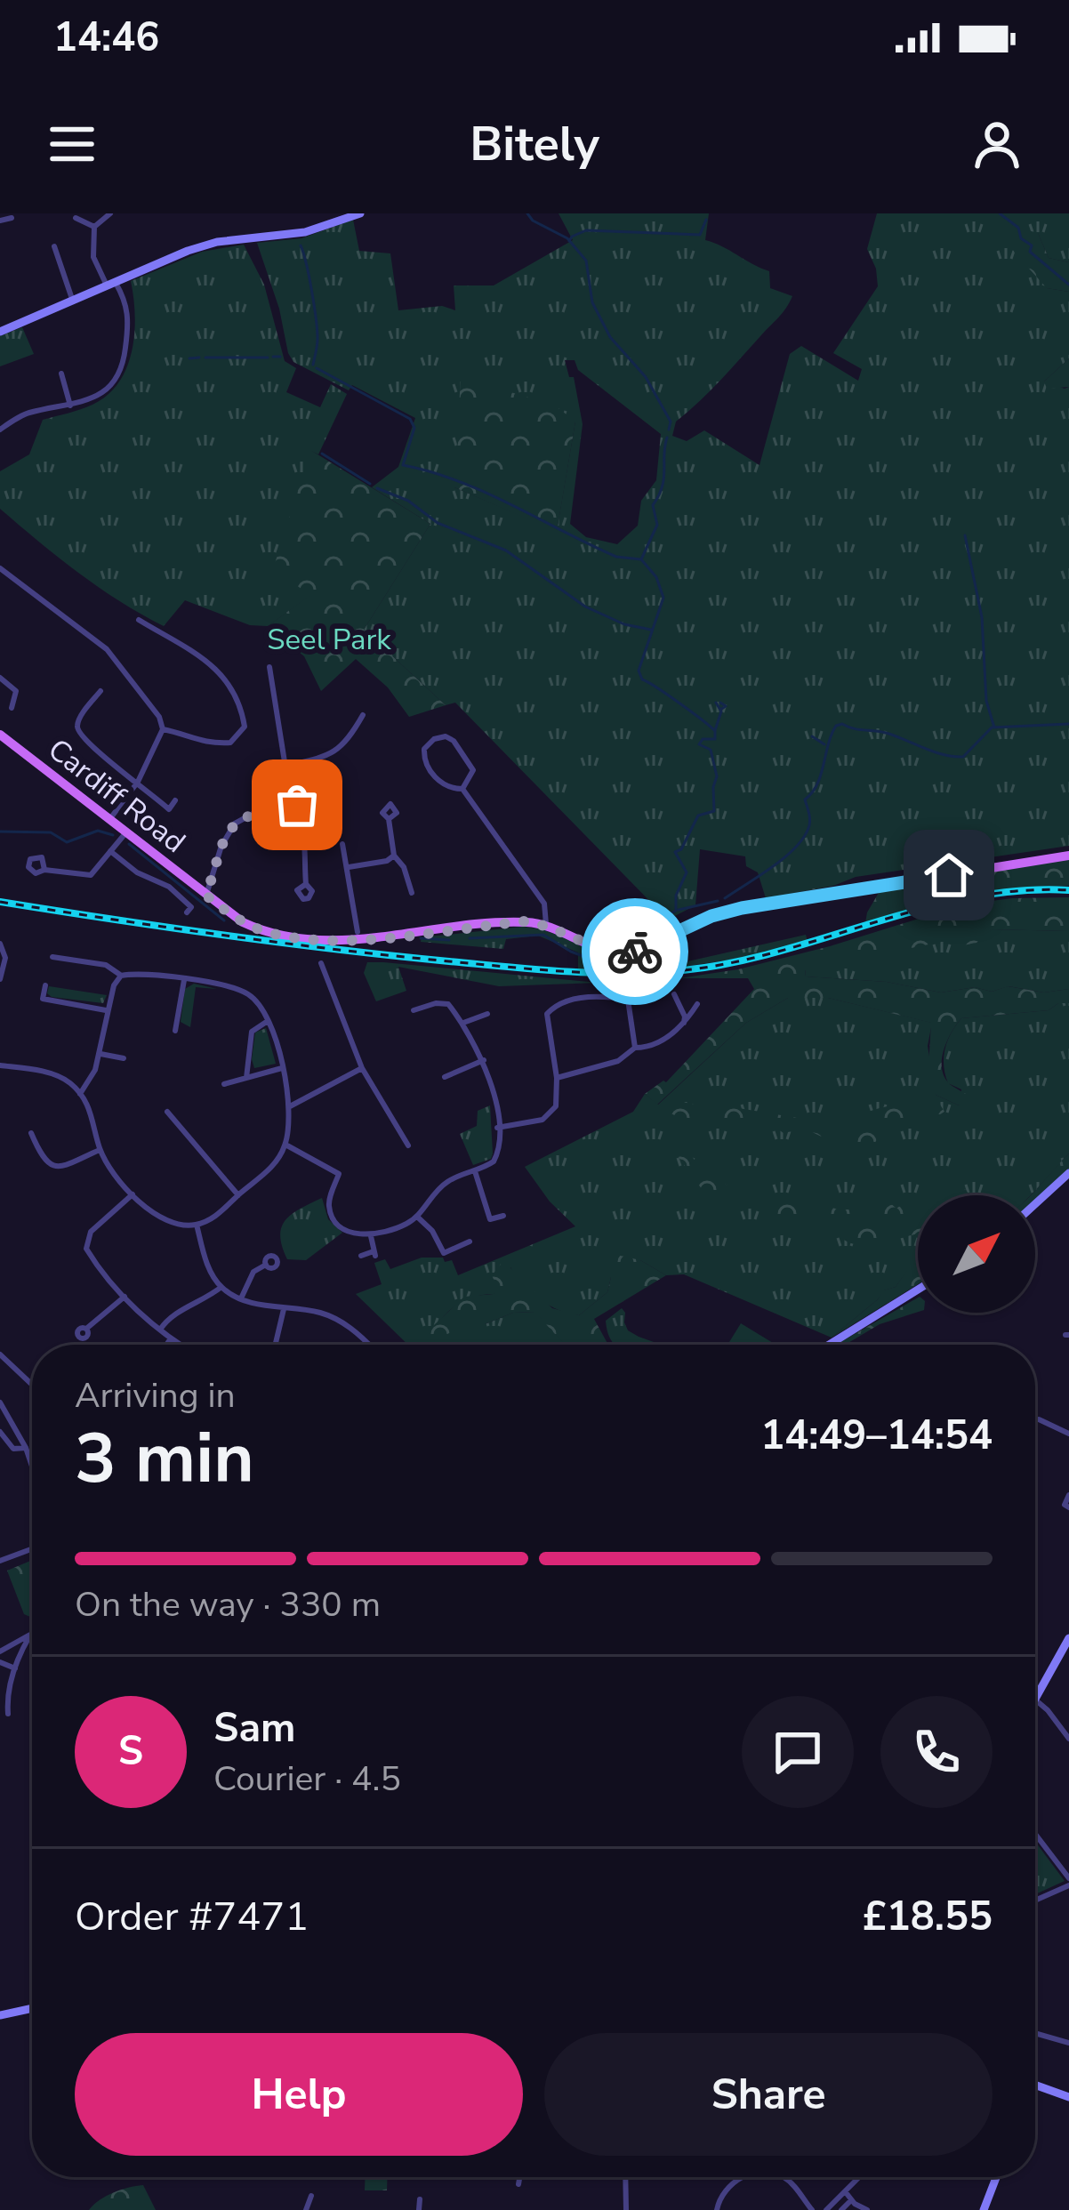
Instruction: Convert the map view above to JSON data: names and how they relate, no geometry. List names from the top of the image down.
{
  "streets": {
    "main road": ["Cardiff Road"]
  },
  "parks": ["Seel Park"],
  "north": "top right",
  "page": {
    "status": "14:46",
    "header": "Bitely",
    "heading": ["3 min", "Arriving in", "14:49–14:54"],
    "panel": [
      "Sam",
      "Courier · 4.5",
      "Order #7471",
      "£18.55"
    ],
    "bar": "On the way · 330 m",
    "round": "S",
    "buttons": ["Help", "Share"]
  }
}
